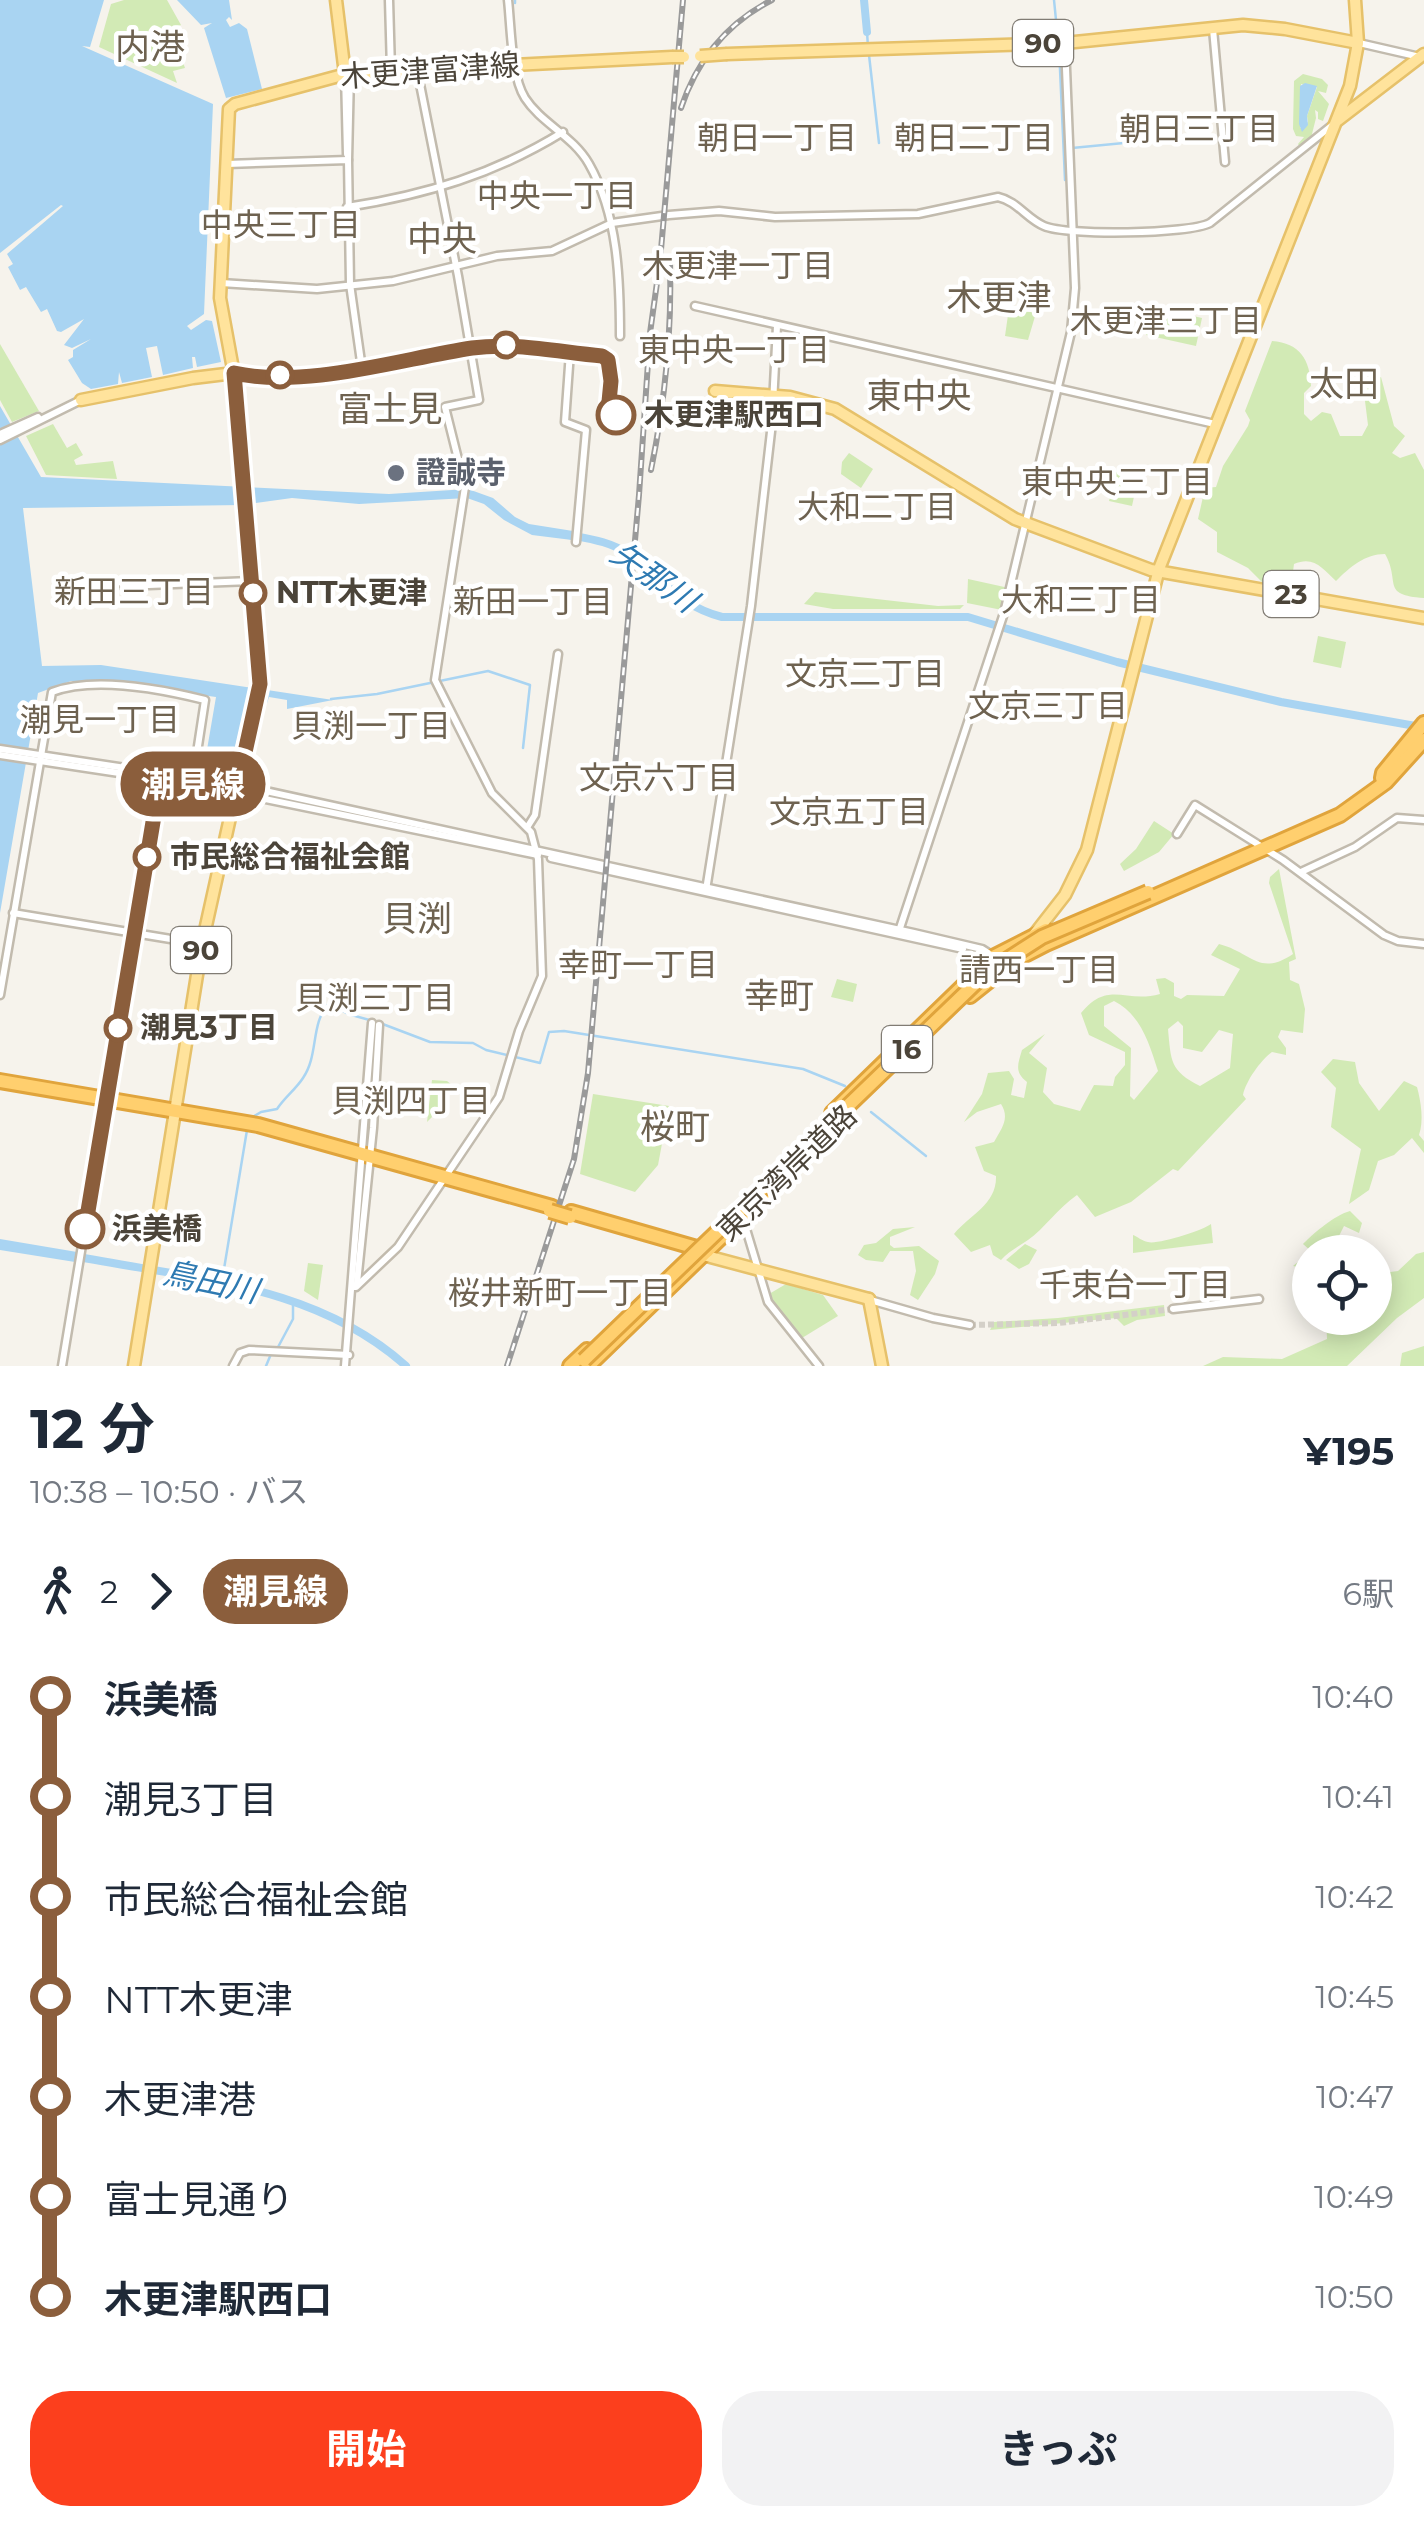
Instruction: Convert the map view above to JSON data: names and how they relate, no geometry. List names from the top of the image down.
{
  "streets": {
    "highway": ["16", "東京湾岸道路"],
    "main road": ["90", "木更津富津線", "23"]
  },
  "crossings": [
    ["木更津富津線", "東京湾岸道路"],
    ["16", "東京湾岸道路"]
  ],
  "districts": [
    "内港",
    "朝日三丁目",
    "朝日一丁目",
    "朝日二丁目",
    "中央一丁目",
    "中央三丁目",
    "中央",
    "木更津一丁目",
    "木更津",
    "木更津三丁目",
    "東中央一丁目",
    "太田",
    "東中央",
    "富士見",
    "東中央三丁目",
    "大和二丁目",
    "新田三丁目",
    "大和三丁目",
    "新田一丁目",
    "文京二丁目",
    "文京三丁目",
    "潮見一丁目",
    "貝渕一丁目",
    "文京六丁目",
    "文京五丁目",
    "貝渕",
    "幸町一丁目",
    "請西一丁目",
    "幸町",
    "貝渕三丁目",
    "貝渕四丁目",
    "桜町",
    "千束台一丁目",
    "桜井新町一丁目"
  ],
  "water": ["矢那川", "鳥田川"],
  "places": [
    "木更津駅西口",
    "證誠寺",
    "NTT木更津",
    "市民総合福祉会館",
    "潮見3丁目",
    "浜美橋"
  ],
  "lines": ["bus line 潮見線"],
  "page": {
    "on_map": "潮見線",
    "heading": ["12 分", "10:38 – 10:50 · バス", "¥195"],
    "legs": ["2", "潮見線", "6駅"],
    "list": [
      {
        "name": "浜美橋",
        "value": "10:40"
      },
      {
        "name": "潮見3丁目",
        "value": "10:41"
      },
      {
        "name": "市民総合福祉会館",
        "value": "10:42"
      },
      {
        "name": "NTT木更津",
        "value": "10:45"
      },
      {
        "name": "木更津港",
        "value": "10:47"
      },
      {
        "name": "富士見通り",
        "value": "10:49"
      },
      {
        "name": "木更津駅西口",
        "value": "10:50"
      }
    ],
    "buttons": ["開始", "きっぷ"]
  }
}
